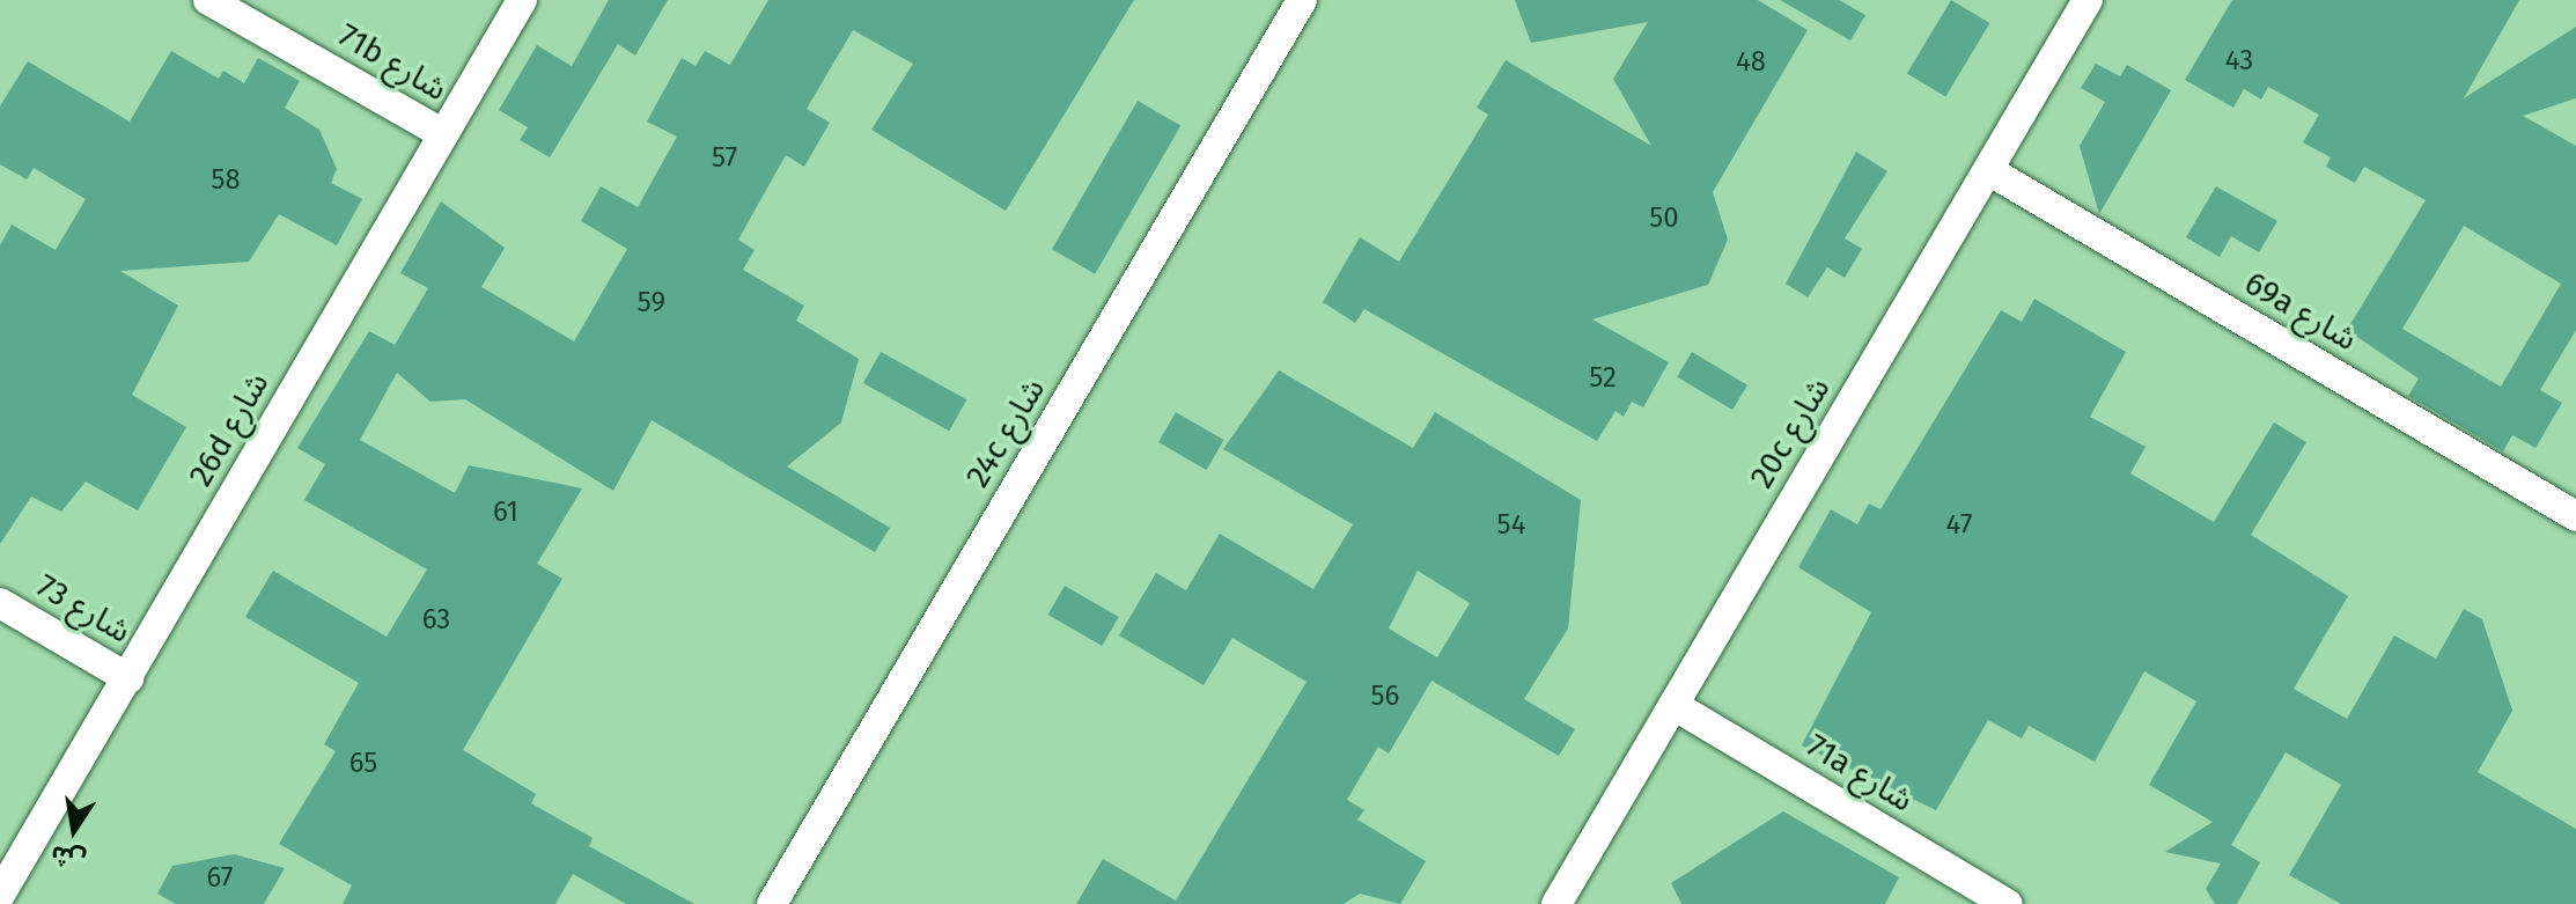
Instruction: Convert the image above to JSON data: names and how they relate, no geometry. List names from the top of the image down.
{
  "streets": {
    "street": [
      "71b شارع",
      "69a شارع",
      "26d شارع",
      "24c شارع",
      "20c شارع",
      "شارع 73",
      "71a شارع"
    ]
  },
  "crossings": [
    ["71b شارع", "26d شارع"],
    ["69a شارع", "20c شارع"],
    ["26d شارع", "شارع 73"],
    ["20c شارع", "71a شارع"]
  ],
  "house_numbers": [
    "43",
    "48",
    "57",
    "58",
    "50",
    "59",
    "52",
    "61",
    "54",
    "47",
    "63",
    "56",
    "65",
    "67"
  ],
  "north": "bottom"
}
